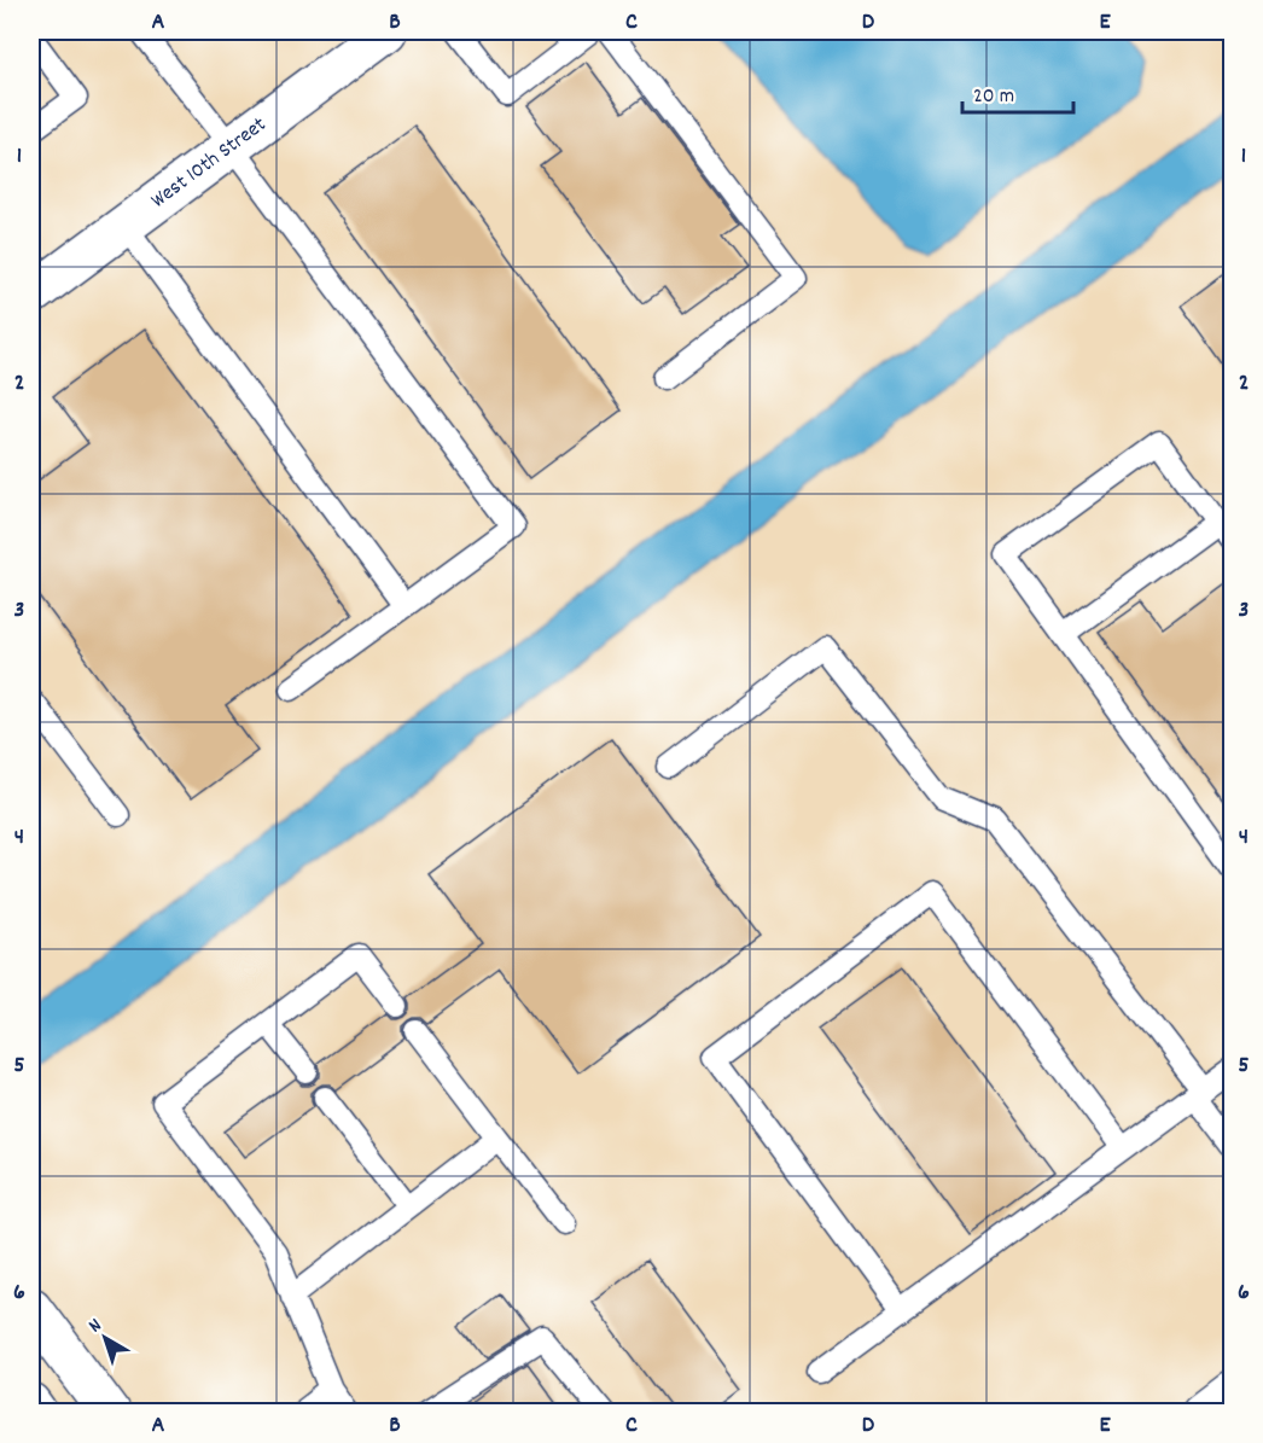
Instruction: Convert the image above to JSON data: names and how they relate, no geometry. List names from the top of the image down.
{
  "streets": {
    "street": ["West 10th Street"]
  },
  "scale_bar": "20 m",
  "north": "top left",
  "grid": {
    "columns": [
      "A",
      "B",
      "C",
      "D",
      "E"
    ],
    "rows": [
      "1",
      "2",
      "3",
      "4",
      "5",
      "6"
    ]
  }
}
